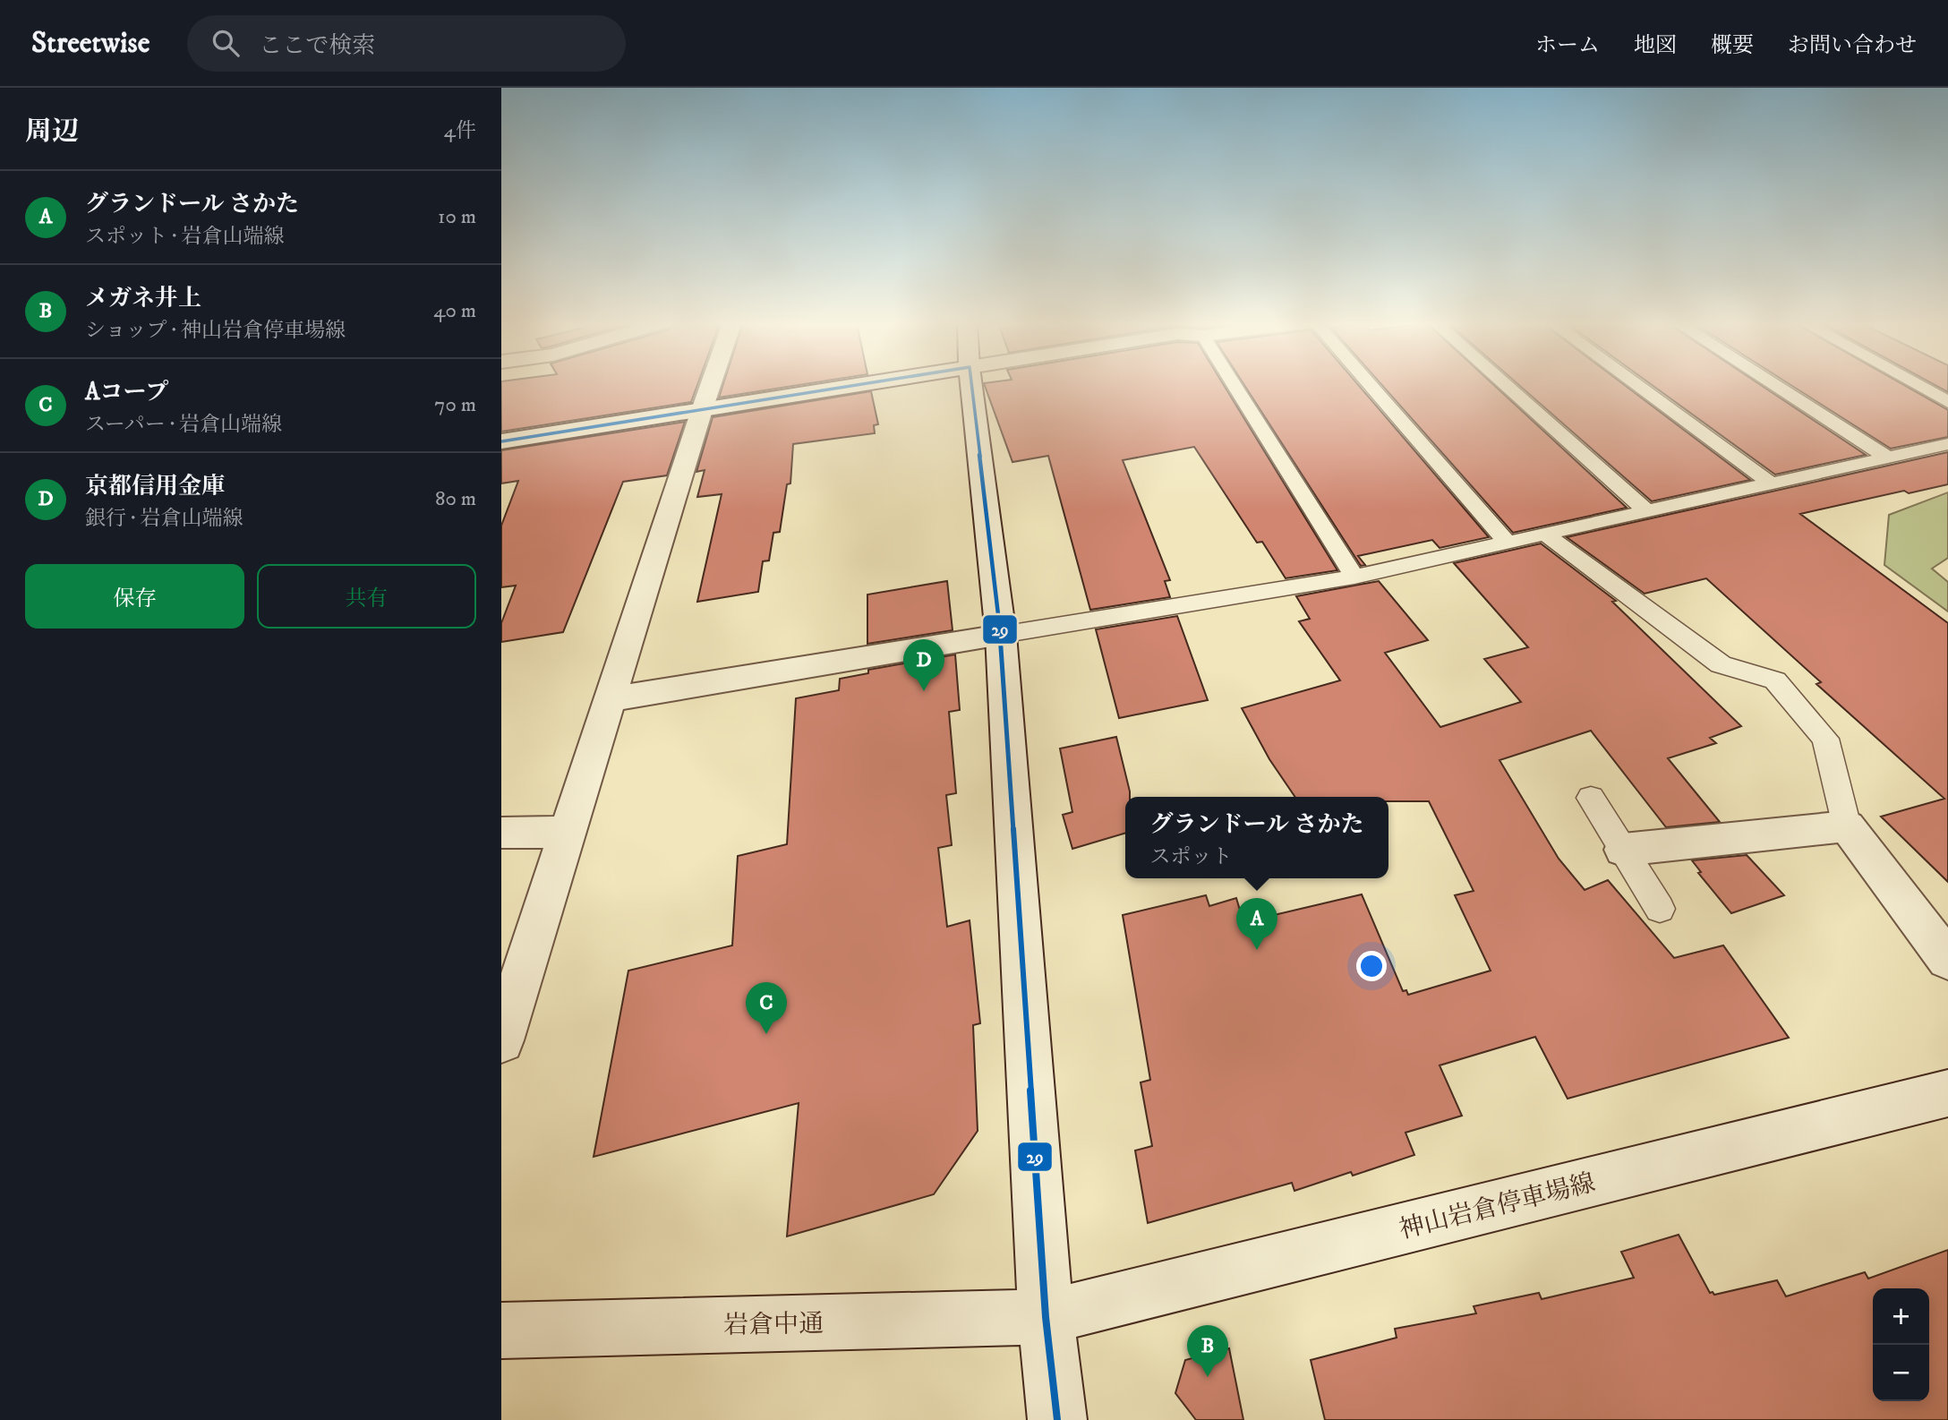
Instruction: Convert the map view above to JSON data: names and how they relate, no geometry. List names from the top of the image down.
{
  "streets": {
    "street": ["神山岩倉停車場線", "岩倉中通"]
  },
  "crossings": [
    ["神山岩倉停車場線", "岩倉中通"]
  ],
  "lines": ["transit line 29"],
  "page": {
    "header": "Streetwise",
    "search": "ここで検索",
    "nav": [
      "ホーム",
      "地図",
      "概要",
      "お問い合わせ"
    ],
    "heading": ["周辺", "4件"],
    "list": [
      {
        "mark": "A",
        "name": "グランドール さかた",
        "note": "スポット · 岩倉山端線",
        "value": "10 m"
      },
      {
        "mark": "B",
        "name": "メガネ井上",
        "note": "ショップ · 神山岩倉停車場線",
        "value": "40 m"
      },
      {
        "mark": "C",
        "name": "Aコープ",
        "note": "スーパー · 岩倉山端線",
        "value": "70 m"
      },
      {
        "mark": "D",
        "name": "京都信用金庫",
        "note": "銀行 · 岩倉山端線",
        "value": "80 m"
      }
    ],
    "buttons": ["保存", "共有"],
    "pins": [
      "D",
      "A",
      "C",
      "B"
    ],
    "popup": ["グランドール さかた", "スポット"],
    "map_buttons": ["+", "−"]
  }
}
